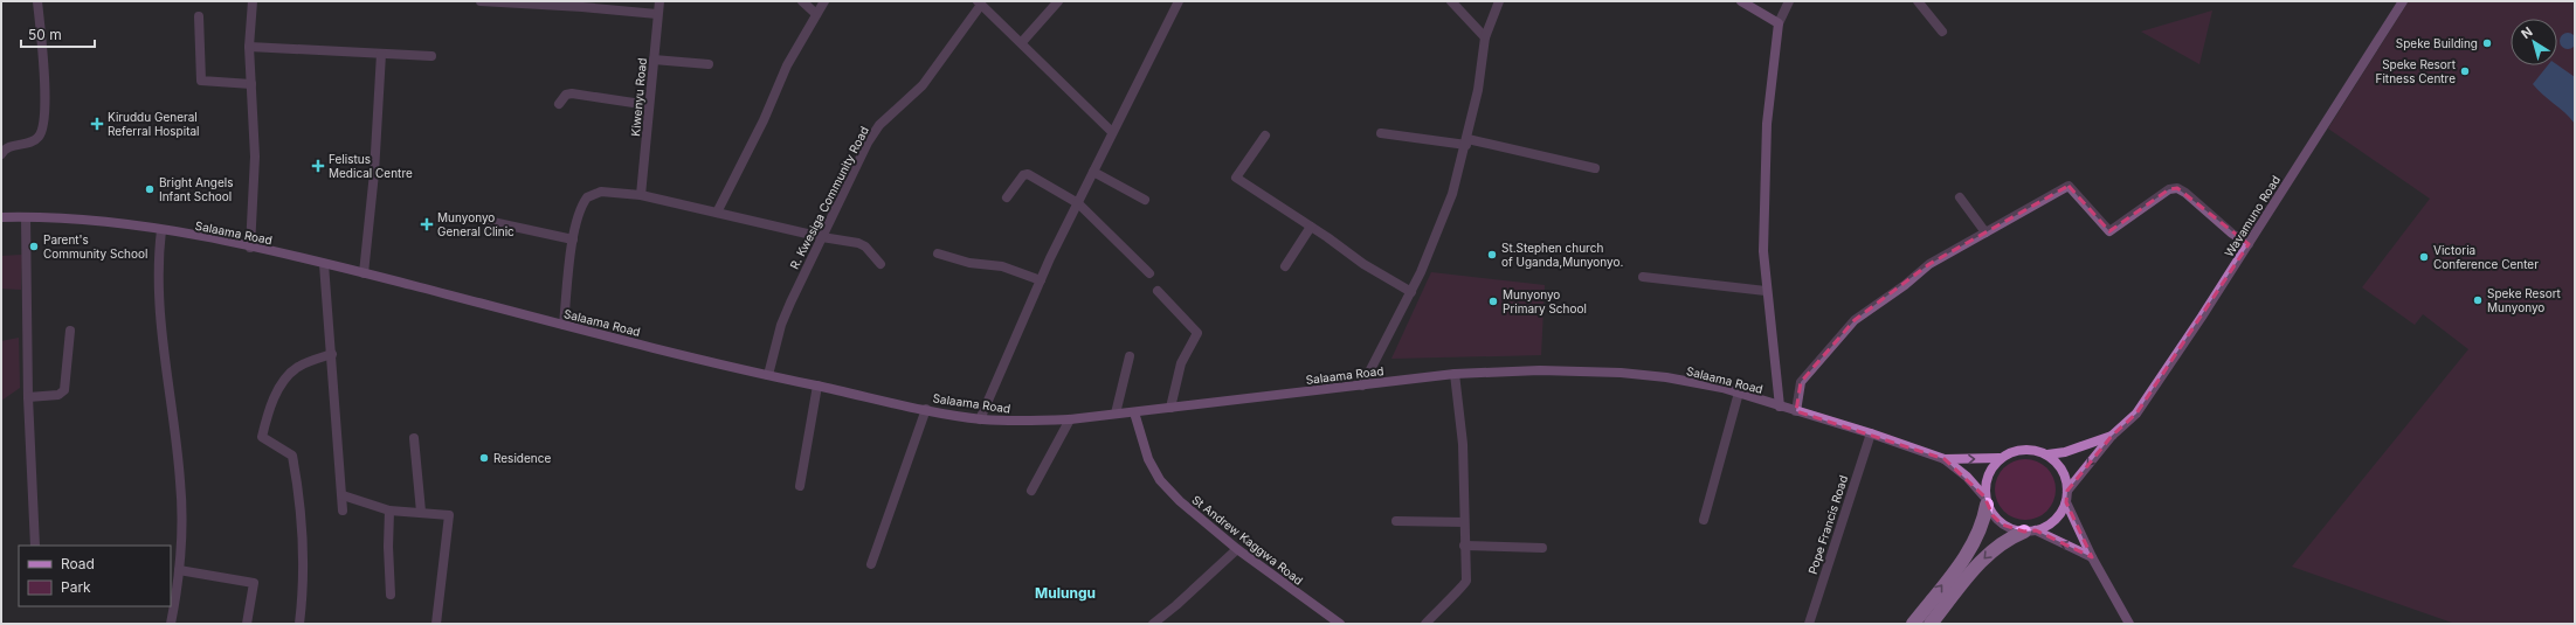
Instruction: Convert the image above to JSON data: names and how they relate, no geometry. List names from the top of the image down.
{
  "streets": {
    "main road": ["Wavamuno Road", "Salaama Road", "St Andrew Kaggwa Road"],
    "street": ["Kiwenyu Road", "R. Kwesiga Community Road", "Pope Francis Road"]
  },
  "crossings": [
    ["R. Kwesiga Community Road", "Salaama Road"],
    ["Wavamuno Road", "Salaama Road"],
    ["Salaama Road", "Pope Francis Road"],
    ["Salaama Road", "St Andrew Kaggwa Road"]
  ],
  "districts": ["Mulungu"],
  "places": {
    "other": [
      "Speke Building",
      "Speke Resort Fitness Centre",
      "Bright Angels Infant School",
      "Parent's Community School",
      "St.Stephen church of Uganda,Munyonyo.",
      "Victoria Conference Center",
      "Speke Resort Munyonyo",
      "Munyonyo Primary School",
      "Residence"
    ],
    "health": ["Kiruddu General Referral Hospital", "Felistus Medical Centre", "Munyonyo General Clinic"]
  },
  "legend": ["Road", "Park"],
  "scale_bar": "50 m",
  "north": "top left"
}
